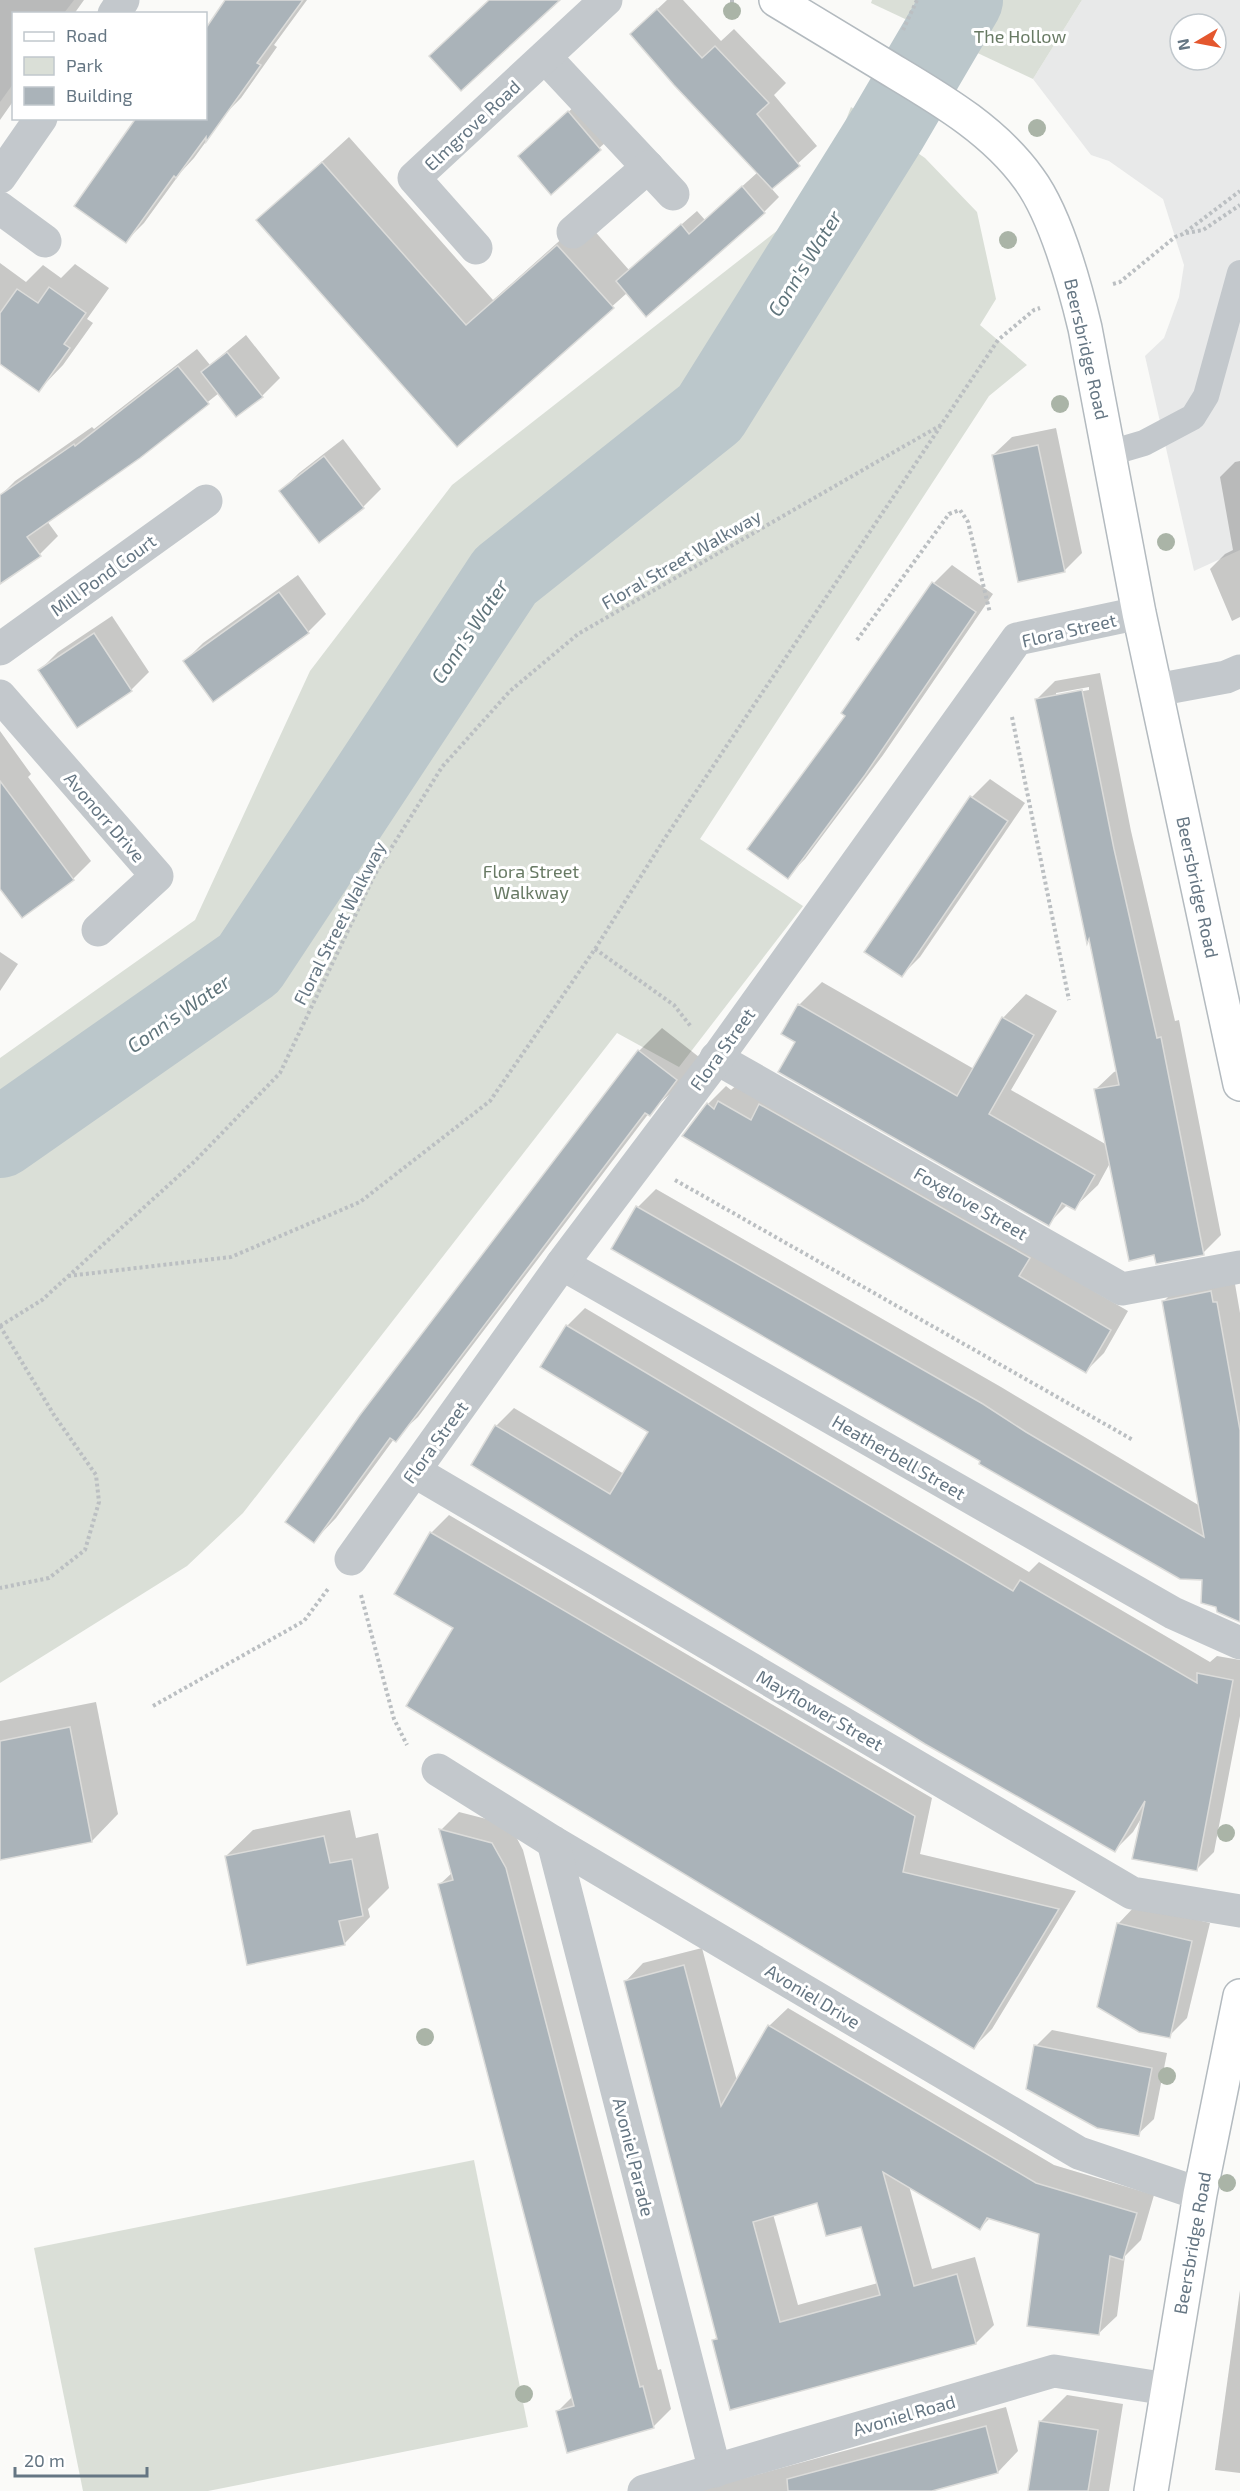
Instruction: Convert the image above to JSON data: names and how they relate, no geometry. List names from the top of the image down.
{
  "streets": {
    "main road": ["Beersbridge Road"],
    "street": [
      "Elmgrove Road",
      "Mill Pond Court",
      "Flora Street",
      "Avonorr Drive",
      "Foxglove Street",
      "Heatherbell Street",
      "Mayflower Street",
      "Avoniel Drive",
      "Avoniel Parade",
      "Avoniel Road"
    ],
    "path": ["Floral Street Walkway"]
  },
  "crossings": [
    ["Beersbridge Road", "Flora Street"],
    ["Beersbridge Road", "Avoniel Drive"],
    ["Beersbridge Road", "Avoniel Road"],
    ["Flora Street", "Foxglove Street"],
    ["Flora Street", "Heatherbell Street"],
    ["Flora Street", "Mayflower Street"],
    ["Avoniel Drive", "Avoniel Parade"],
    ["Avoniel Parade", "Avoniel Road"]
  ],
  "water": ["Conn's Water"],
  "parks": ["The Hollow", "Flora Street Walkway"],
  "legend": ["Road", "Park", "Building"],
  "scale_bar": "20 m",
  "north": "left"
}
